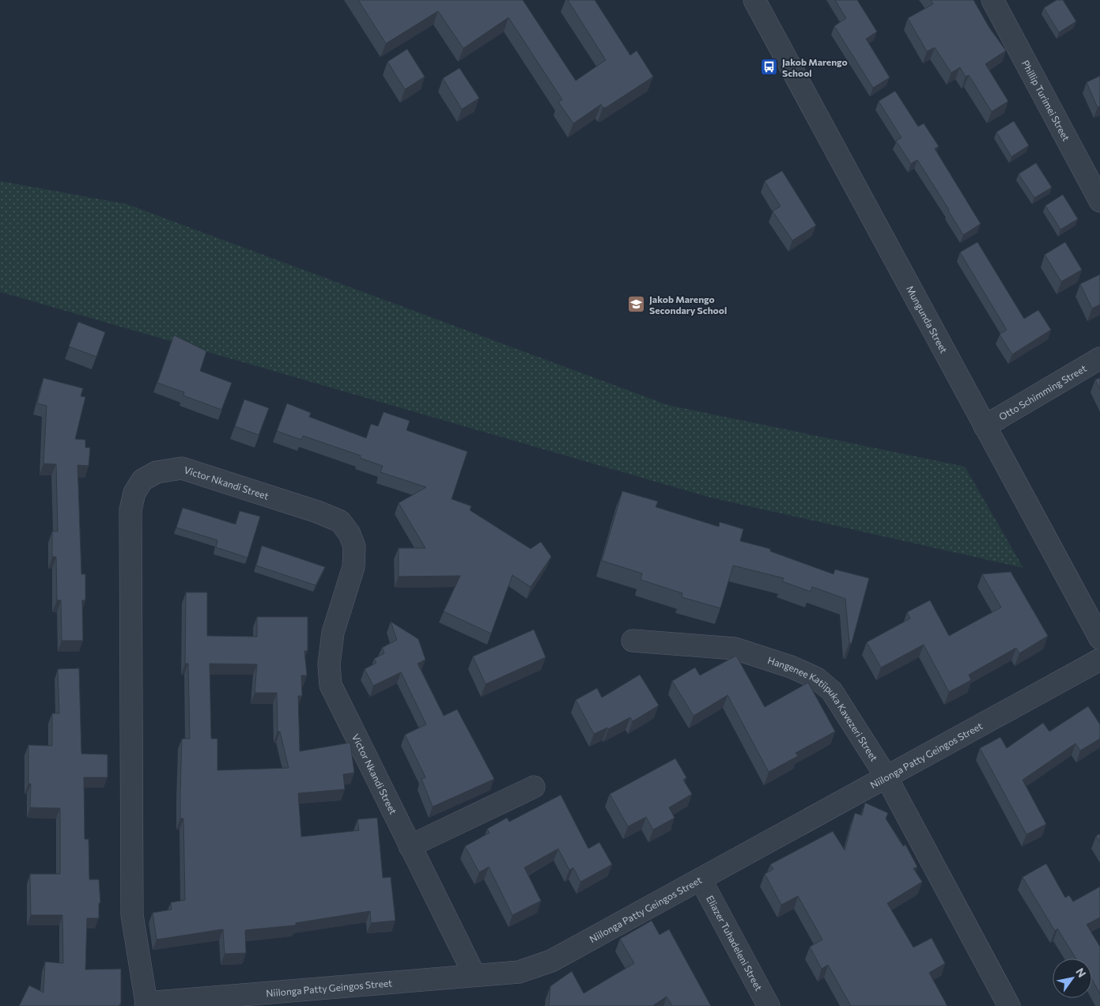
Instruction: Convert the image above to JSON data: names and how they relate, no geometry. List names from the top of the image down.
{
  "streets": {
    "street": [
      "Phillip Turimei Street",
      "Mungunda Street",
      "Otto Schimming Street",
      "Victor Nkandi Street",
      "Hangenee Katiipuka Kavezeri Street",
      "Niilonga Patty Geingos Street",
      "Eliazer Tuhadeleni Street"
    ]
  },
  "crossings": [
    ["Mungunda Street", "Otto Schimming Street"],
    ["Victor Nkandi Street", "Niilonga Patty Geingos Street"],
    ["Hangenee Katiipuka Kavezeri Street", "Niilonga Patty Geingos Street"],
    ["Niilonga Patty Geingos Street", "Eliazer Tuhadeleni Street"]
  ],
  "places": {
    "bus stop": ["Jakob Marengo School"],
    "school or university": ["Jakob Marengo Secondary School"]
  },
  "north": "top right"
}
